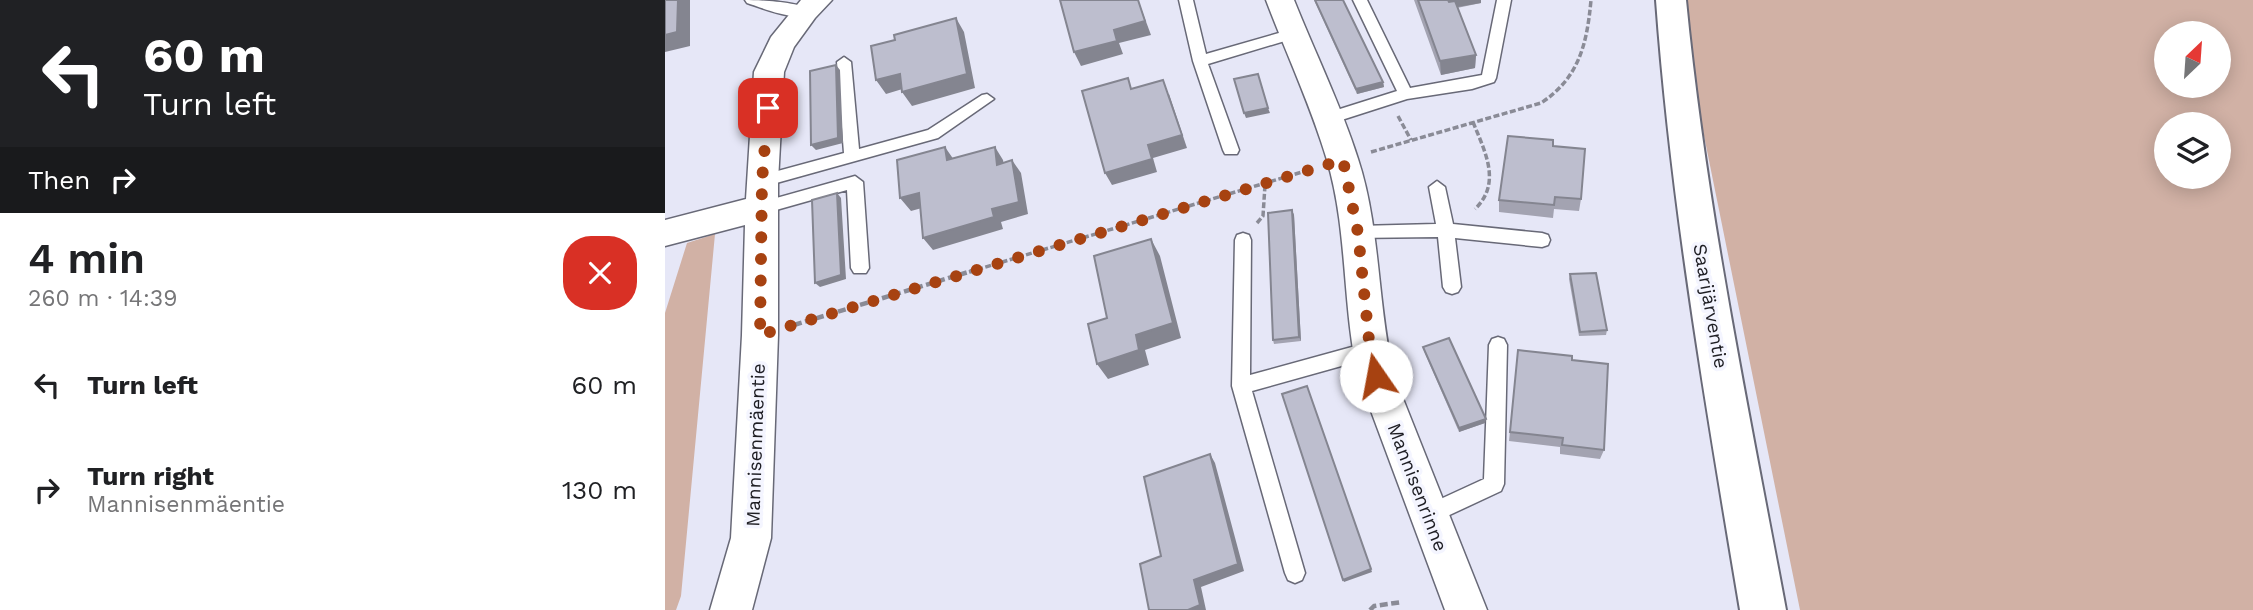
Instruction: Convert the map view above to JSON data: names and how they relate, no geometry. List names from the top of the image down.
{
  "streets": {
    "main road": ["Saarijärventie"],
    "street": ["Mannisenmäentie", "Mannisenrinne"]
  },
  "north": "top right",
  "page": {
    "turn": ["60 m", "Turn left"],
    "then": "Then",
    "heading": ["4 min", "260 m · 14:39"],
    "list": [
      {
        "name": "Turn left",
        "value": "60 m"
      },
      {
        "name": "Turn right",
        "note": "Mannisenmäentie",
        "value": "130 m"
      }
    ]
  }
}
